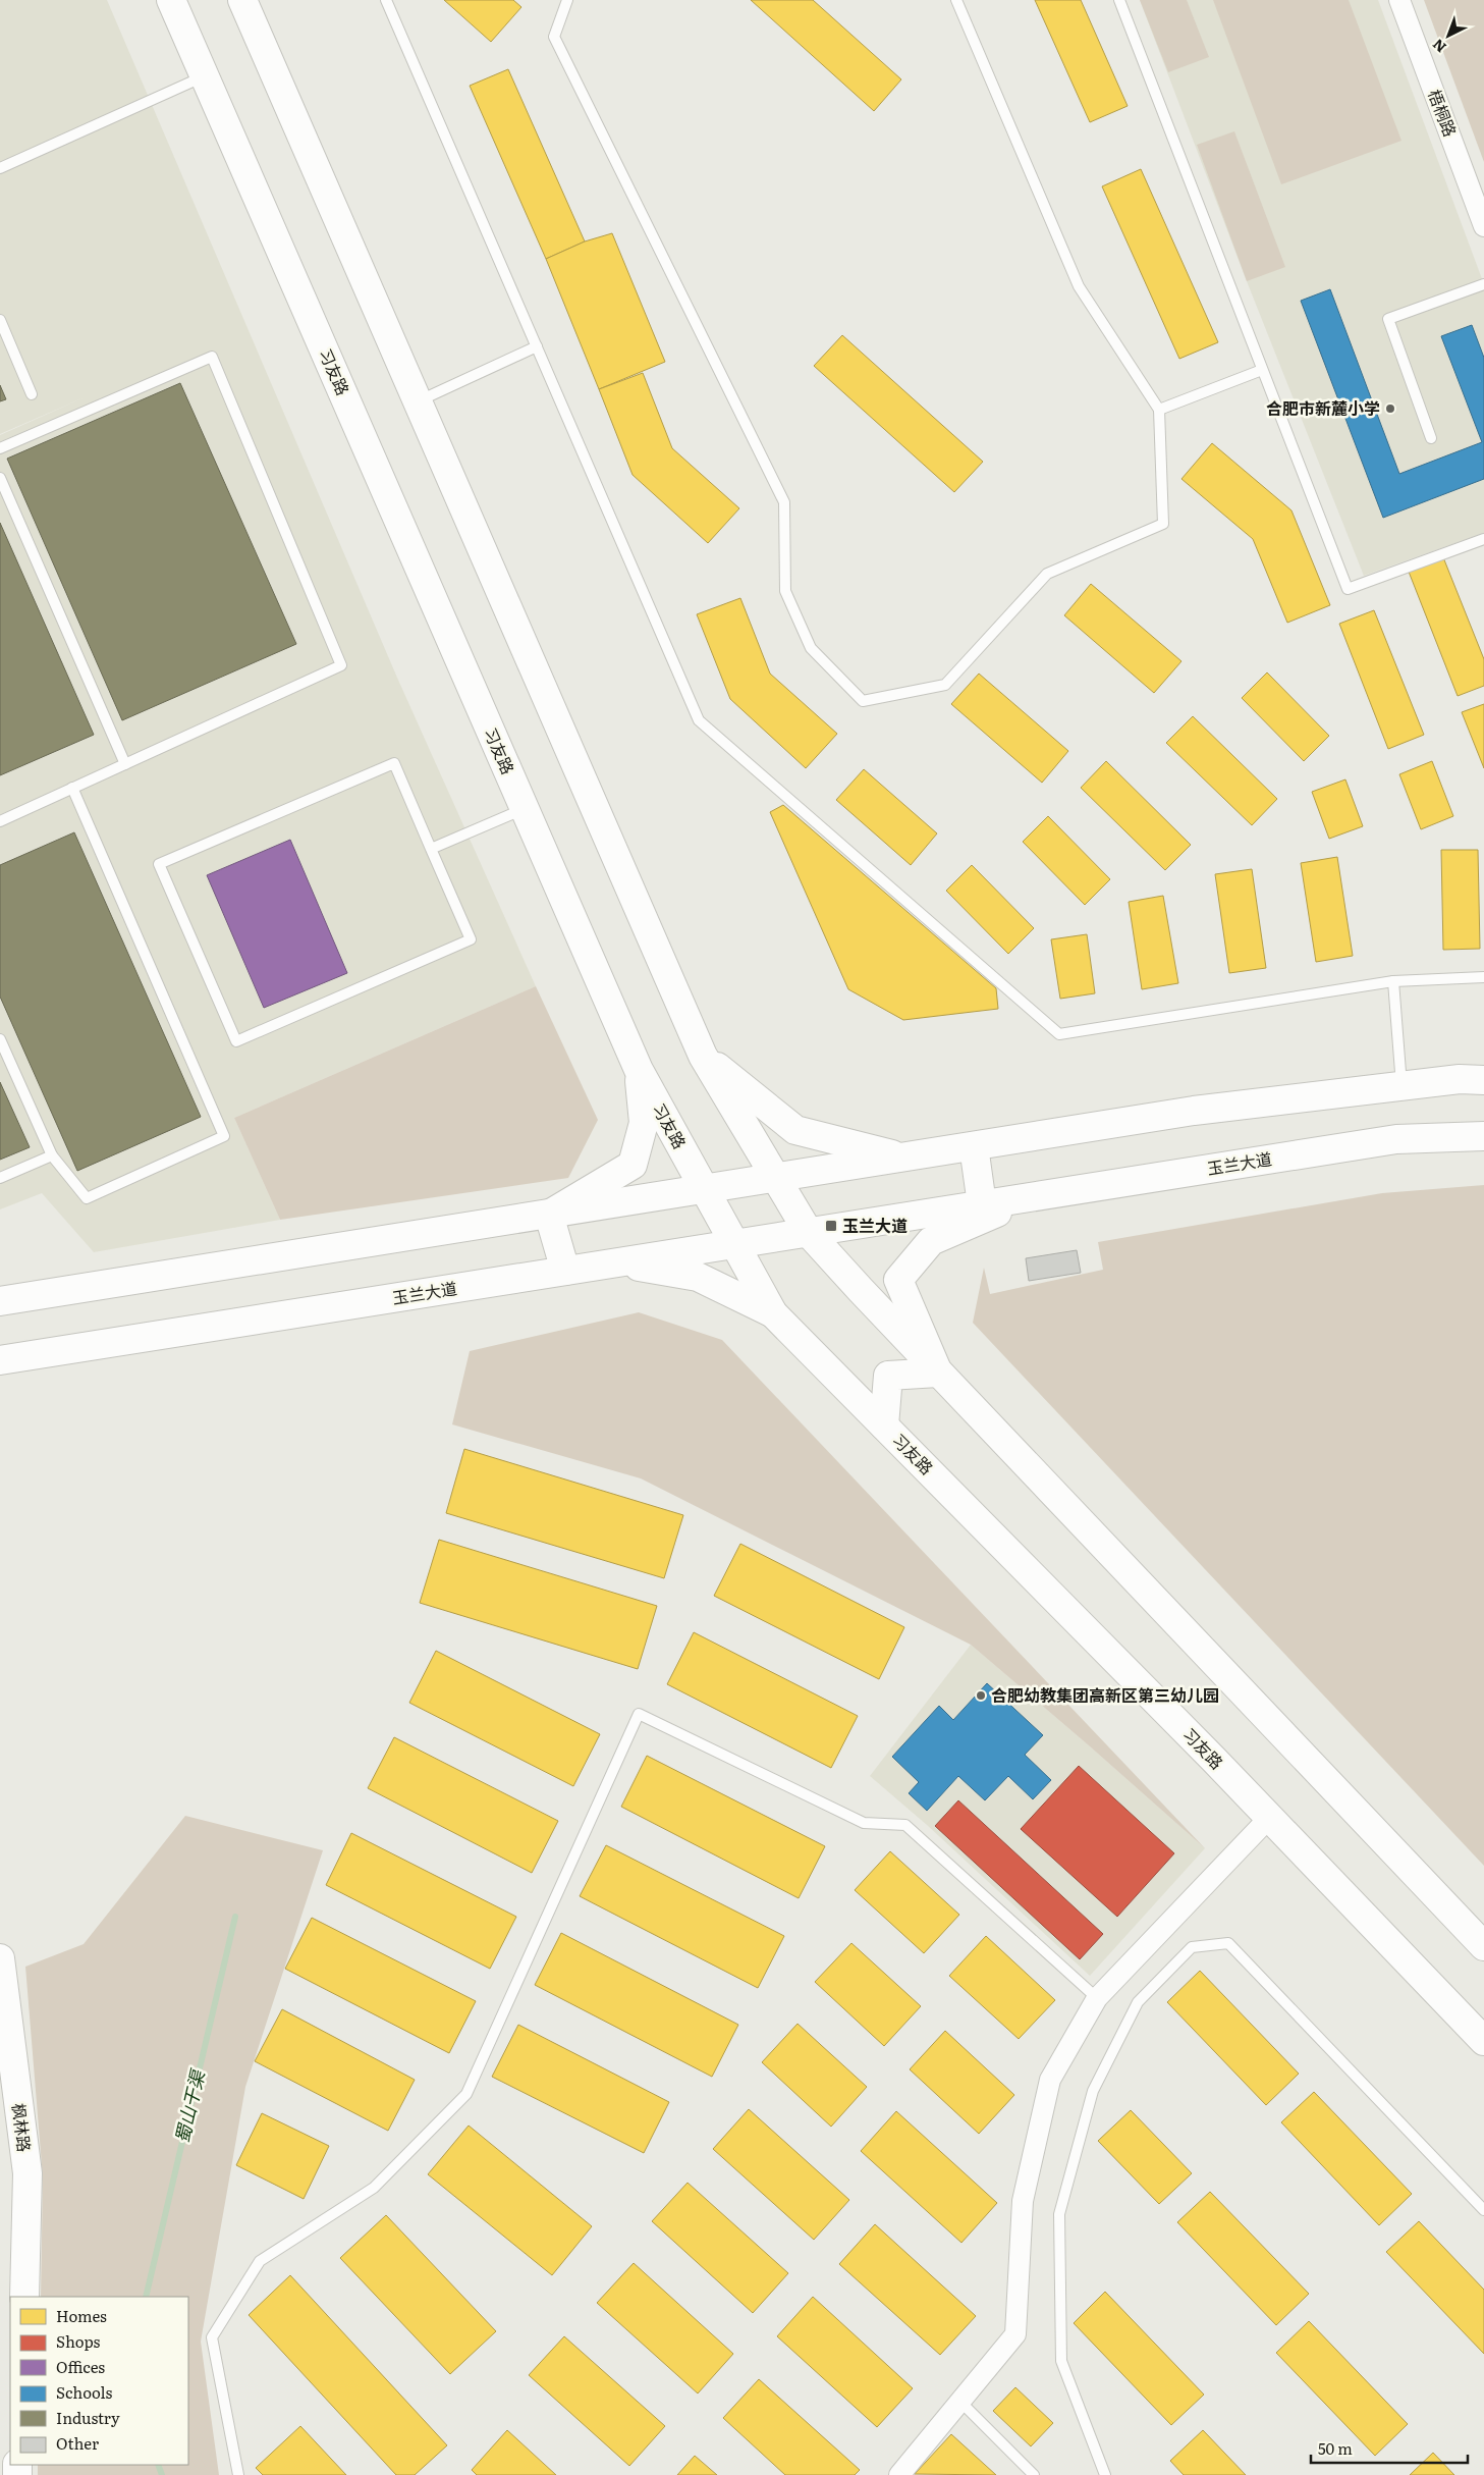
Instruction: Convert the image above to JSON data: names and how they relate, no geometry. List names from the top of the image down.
{
  "streets": {
    "main road": ["习友路", "玉兰大道", "枫林路"],
    "street": ["梧桐路"]
  },
  "crossings": [
    ["习友路", "玉兰大道"]
  ],
  "water": ["蜀山干渠"],
  "places": {
    "other": ["合肥市新麓小学", "合肥幼教集团高新区第三幼儿园"],
    "transit": ["玉兰大道"]
  },
  "legend": [
    "Homes",
    "Shops",
    "Offices",
    "Schools",
    "Industry",
    "Other"
  ],
  "scale_bar": "50 m",
  "north": "bottom left"
}
